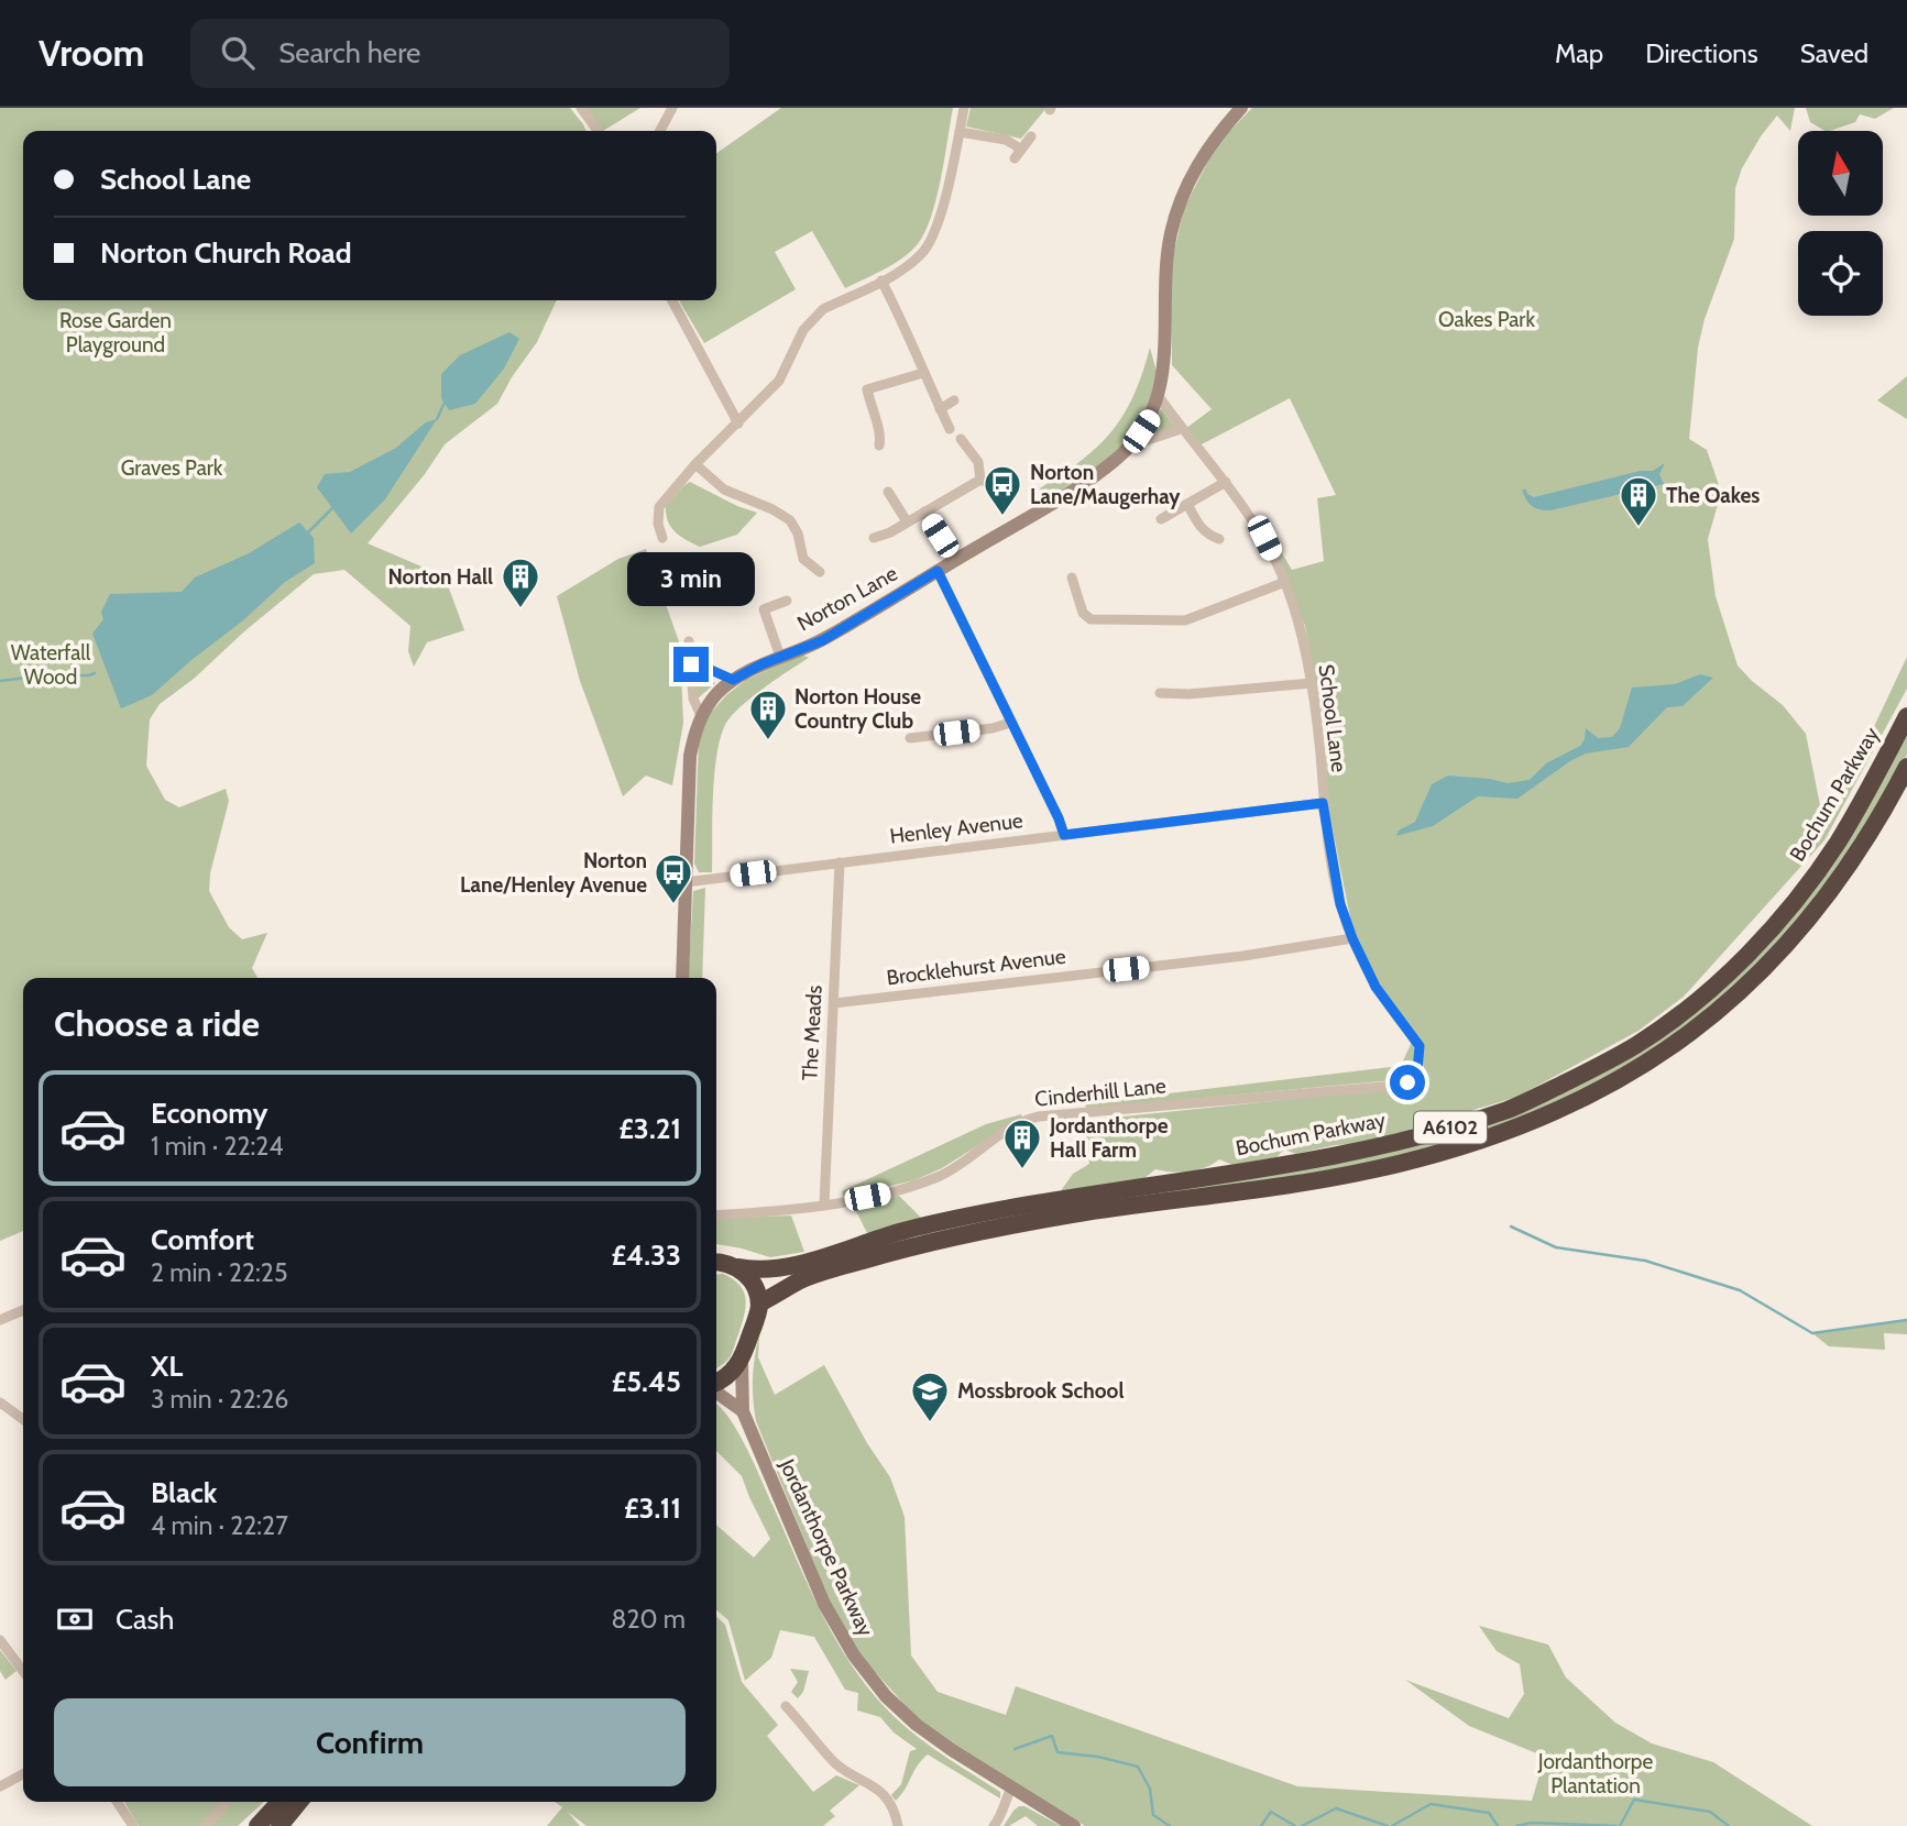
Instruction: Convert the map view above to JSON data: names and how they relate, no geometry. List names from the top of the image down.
{
  "streets": {
    "highway": ["Bochum Parkway", "A6102"],
    "street": [
      "Norton Lane",
      "School Lane",
      "Henley Avenue",
      "Brocklehurst Avenue",
      "The Meads",
      "Cinderhill Lane",
      "Jordanthorpe Parkway"
    ]
  },
  "crossings": [
    ["Norton Lane", "School Lane"],
    ["Norton Lane", "Henley Avenue"],
    ["School Lane", "Henley Avenue"],
    ["School Lane", "Brocklehurst Avenue"],
    ["School Lane", "Cinderhill Lane"],
    ["Henley Avenue", "The Meads"],
    ["Brocklehurst Avenue", "The Meads"],
    ["The Meads", "Cinderhill Lane"]
  ],
  "parks": [
    "Oakes Park",
    "Rose Garden Playground",
    "Graves Park",
    "Waterfall Wood",
    "Jordanthorpe Plantation"
  ],
  "places": {
    "bus stop": ["Norton Lane/Maugerhay", "Norton Lane/Henley Avenue"],
    "building": [
      "The Oakes",
      "Norton Hall",
      "Norton House Country Club",
      "Jordanthorpe Hall Farm"
    ],
    "school or university": ["Mossbrook School"]
  },
  "north": "top",
  "page": {
    "header": "Vroom",
    "search": "Search here",
    "nav": ["Map", "Directions", "Saved"],
    "banner": ["School Lane", "Norton Church Road"],
    "bubble": "3 min",
    "heading": "Choose a ride",
    "list": [
      {
        "name": "Economy",
        "note": "1 min · 22:24",
        "value": "£3.21"
      },
      {
        "name": "Comfort",
        "note": "2 min · 22:25",
        "value": "£4.33"
      },
      {
        "name": "XL",
        "note": "3 min · 22:26",
        "value": "£5.45"
      },
      {
        "name": "Black",
        "note": "4 min · 22:27",
        "value": "£3.11"
      }
    ],
    "pay": ["Cash", "820 m"],
    "buttons": "Confirm"
  }
}
